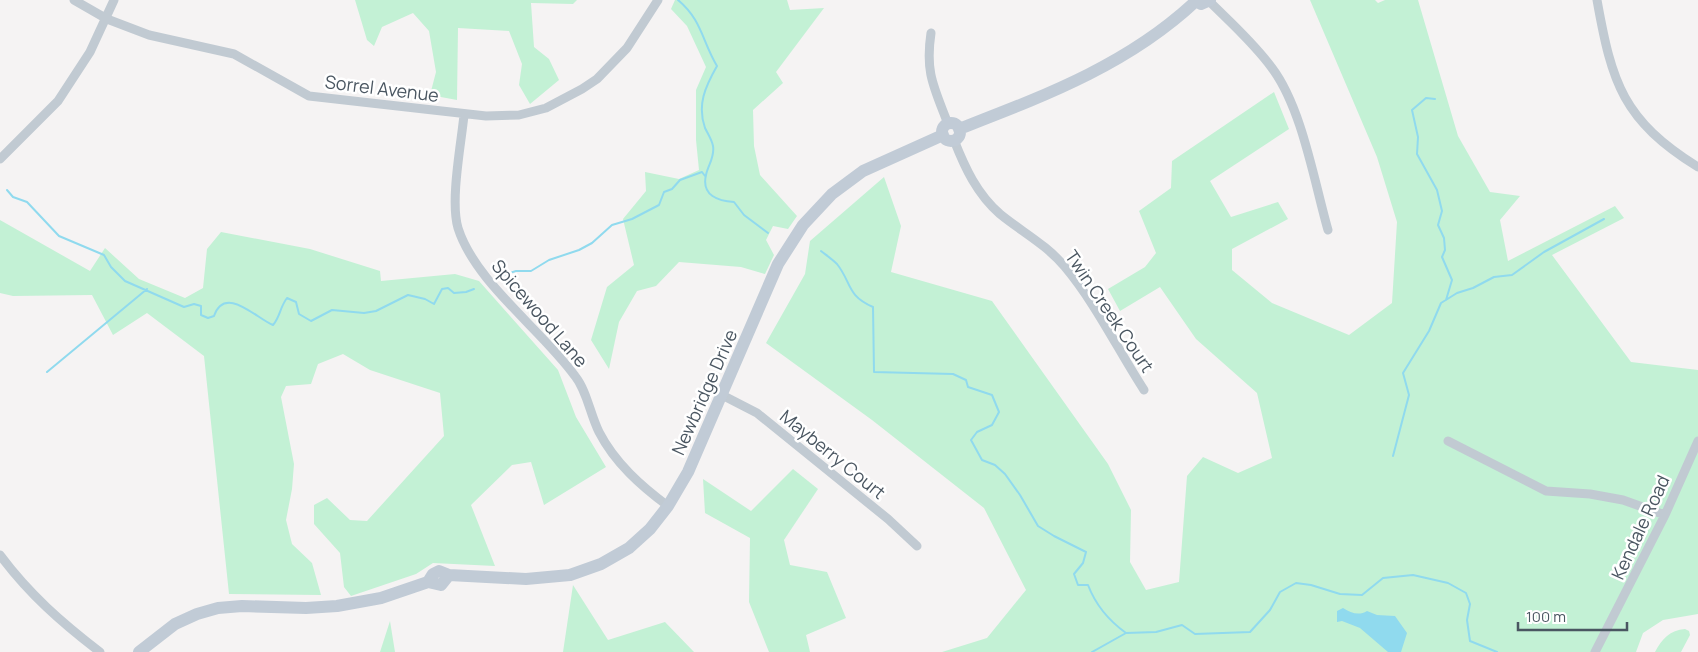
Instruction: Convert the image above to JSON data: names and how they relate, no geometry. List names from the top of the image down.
{
  "streets": {
    "street": [
      "Sorrel Avenue",
      "Twin Creek Court",
      "Spicewood Lane",
      "Newbridge Drive",
      "Mayberry Court",
      "Kendale Road"
    ]
  },
  "crossings": [
    ["Sorrel Avenue", "Spicewood Lane"],
    ["Twin Creek Court", "Newbridge Drive"],
    ["Spicewood Lane", "Newbridge Drive"],
    ["Newbridge Drive", "Mayberry Court"]
  ],
  "scale_bar": "100 m"
}
